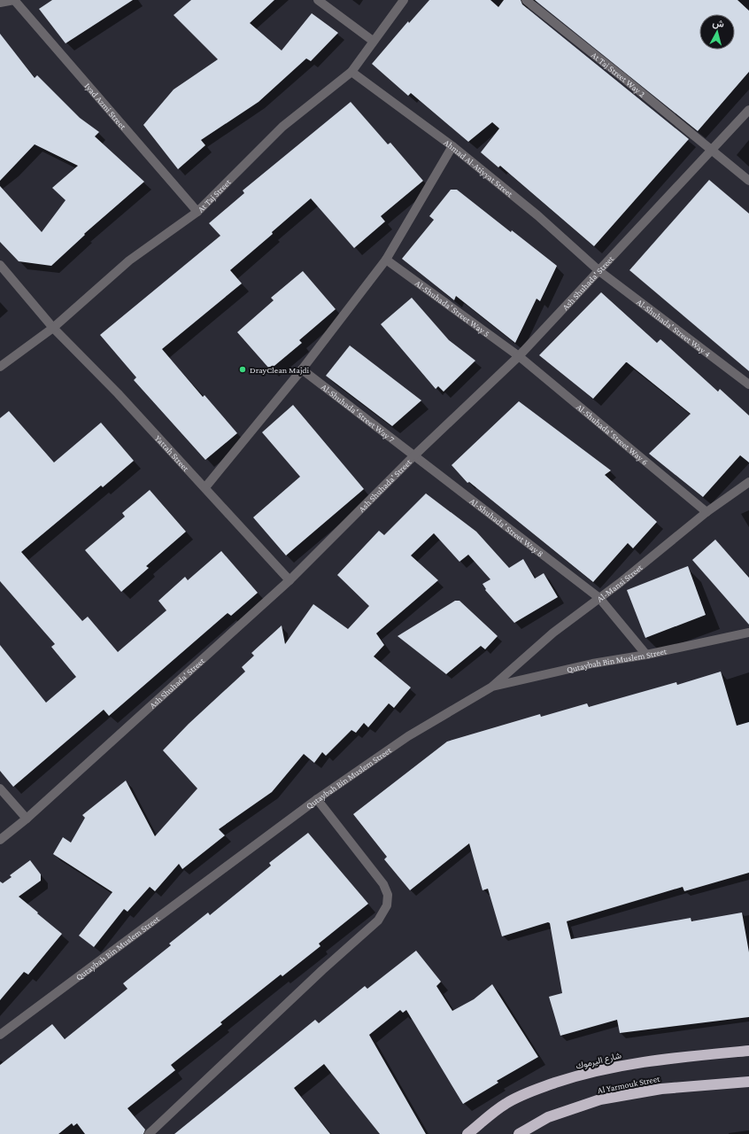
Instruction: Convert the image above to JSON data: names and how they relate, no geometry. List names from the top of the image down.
{
  "streets": {
    "highway": ["شارع اليرموك", "Al Yarmouk Street"],
    "street": [
      "At Taj Street Way 2",
      "Iyad Azmi Street",
      "Ahmad Al-Atiyyat Street",
      "At Taj Street",
      "Ash Shuhada' Street",
      "Al-Shuhada' Street Way 5",
      "Al-Shuhada' Street Way 4",
      "Al-Shuhada' Street Way 7",
      "Al-Shuhada' Street Way 6",
      "Yattah Street",
      "Al-Shuhada' Street Way 8",
      "Al-Mansi Street",
      "Qutaybah Bin Muslem Street"
    ]
  },
  "crossings": [
    ["At Taj Street Way 2", "Ash Shuhada' Street"],
    ["Iyad Azmi Street", "At Taj Street"],
    ["Ahmad Al-Atiyyat Street", "At Taj Street"],
    ["Ahmad Al-Atiyyat Street", "Ash Shuhada' Street"],
    ["Ahmad Al-Atiyyat Street", "Al-Shuhada' Street Way 4"],
    ["At Taj Street", "Yattah Street"],
    ["Ash Shuhada' Street", "Al-Shuhada' Street Way 5"],
    ["Ash Shuhada' Street", "Al-Shuhada' Street Way 4"],
    ["Ash Shuhada' Street", "Al-Shuhada' Street Way 7"],
    ["Ash Shuhada' Street", "Al-Shuhada' Street Way 6"],
    ["Ash Shuhada' Street", "Yattah Street"],
    ["Ash Shuhada' Street", "Al-Shuhada' Street Way 8"],
    ["Al-Shuhada' Street Way 5", "Al-Shuhada' Street Way 6"],
    ["Al-Shuhada' Street Way 7", "Al-Shuhada' Street Way 8"],
    ["Al-Shuhada' Street Way 6", "Al-Mansi Street"],
    ["Al-Shuhada' Street Way 8", "Al-Mansi Street"],
    ["Al-Shuhada' Street Way 8", "Qutaybah Bin Muslem Street"],
    ["Al-Mansi Street", "Qutaybah Bin Muslem Street"]
  ],
  "places": ["DrayClean Majdi"],
  "north": "top"
}
